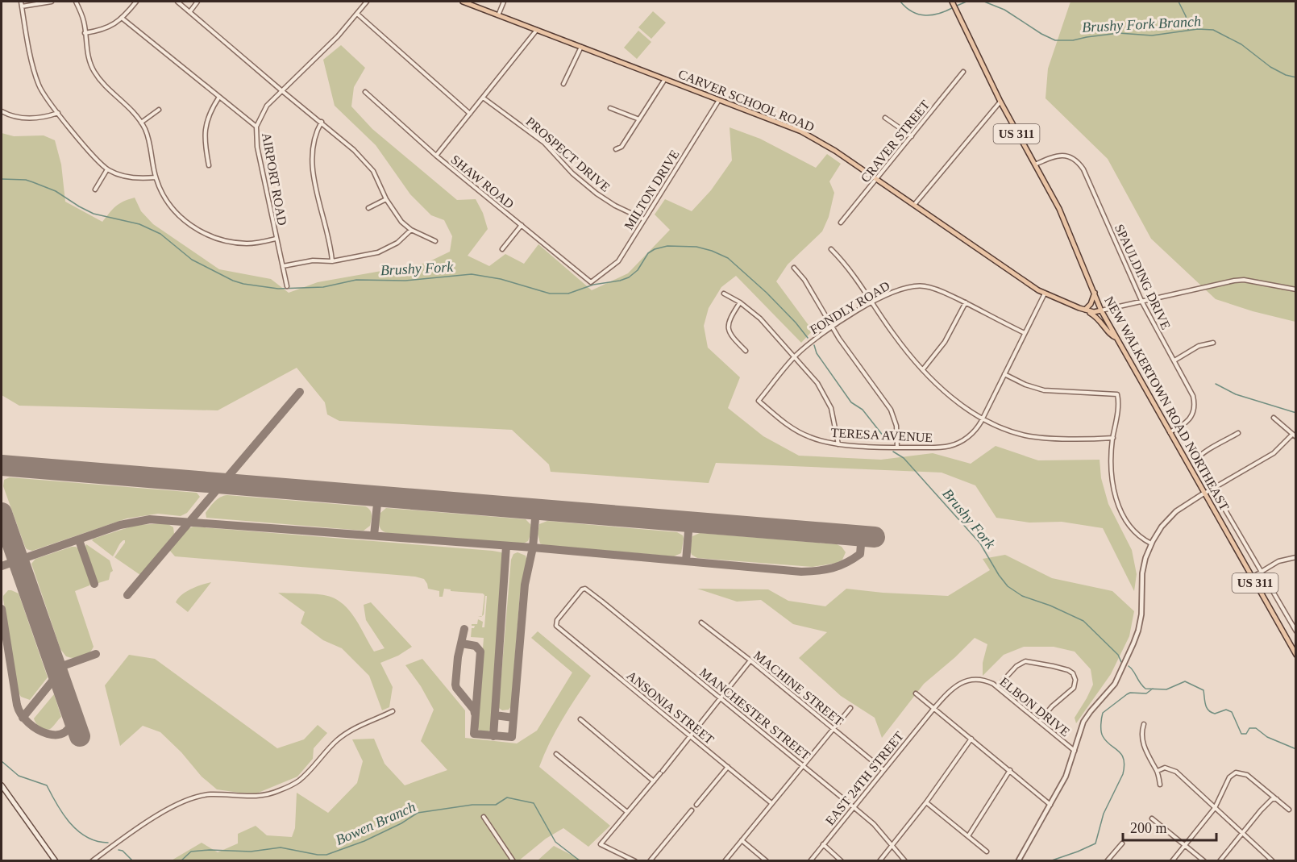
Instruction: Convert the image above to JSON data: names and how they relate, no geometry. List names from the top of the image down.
{
  "streets": {
    "main road": ["CARVER SCHOOL ROAD", "US 311", "NEW WALKERTOWN ROAD NORTHEAST"],
    "street": [
      "CRAVER STREET",
      "PROSPECT DRIVE",
      "AIRPORT ROAD",
      "SHAW ROAD",
      "MILTON DRIVE",
      "SPAULDING DRIVE",
      "FONDLY ROAD",
      "TERESA AVENUE",
      "MACHINE STREET",
      "ELBON DRIVE",
      "ANSONIA STREET",
      "MANCHESTER STREET",
      "EAST 24TH STREET"
    ]
  },
  "crossings": [
    ["CARVER SCHOOL ROAD", "CRAVER STREET"],
    ["CARVER SCHOOL ROAD", "MILTON DRIVE"],
    ["CARVER SCHOOL ROAD", "NEW WALKERTOWN ROAD NORTHEAST"],
    ["CARVER SCHOOL ROAD", "TERESA AVENUE"],
    ["PROSPECT DRIVE", "MILTON DRIVE"],
    ["SHAW ROAD", "MILTON DRIVE"],
    ["SPAULDING DRIVE", "NEW WALKERTOWN ROAD NORTHEAST"],
    ["FONDLY ROAD", "TERESA AVENUE"],
    ["MACHINE STREET", "EAST 24TH STREET"],
    ["ELBON DRIVE", "EAST 24TH STREET"],
    ["ANSONIA STREET", "MANCHESTER STREET"],
    ["MANCHESTER STREET", "EAST 24TH STREET"]
  ],
  "water": ["Brushy Fork Branch", "Brushy Fork", "Bowen Branch"],
  "scale_bar": "200 m"
}
